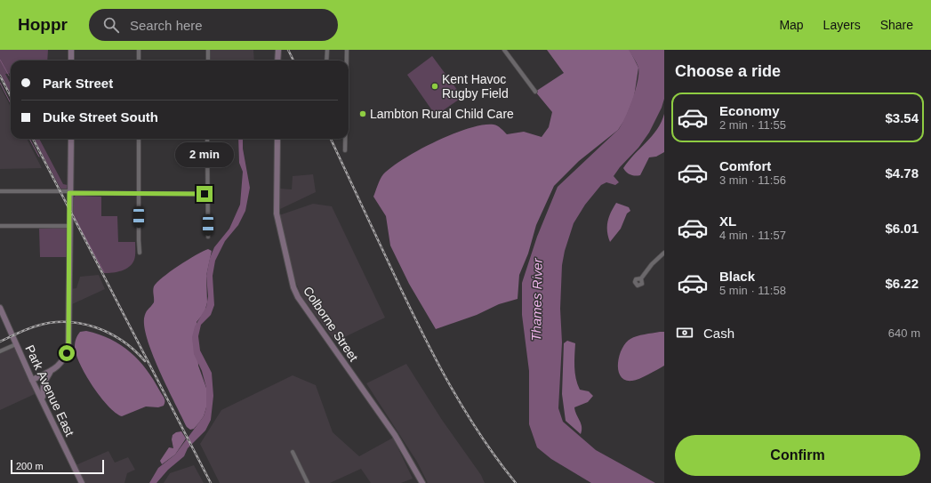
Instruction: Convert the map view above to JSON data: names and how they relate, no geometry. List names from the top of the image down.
{
  "streets": {
    "street": ["Colborne Street", "Park Avenue East"]
  },
  "water": ["Thames River"],
  "places": ["Kent Havoc Rugby Field", "Lambton Rural Child Care"],
  "scale_bar": "200 m",
  "page": {
    "header": "Hoppr",
    "search": "Search here",
    "nav": ["Map", "Layers", "Share"],
    "heading": "Choose a ride",
    "banner": ["Park Street", "Duke Street South"],
    "list": [
      {
        "name": "Economy",
        "note": "2 min · 11:55",
        "value": "$3.54"
      },
      {
        "name": "Comfort",
        "note": "3 min · 11:56",
        "value": "$4.78"
      },
      {
        "name": "XL",
        "note": "4 min · 11:57",
        "value": "$6.01"
      },
      {
        "name": "Black",
        "note": "5 min · 11:58",
        "value": "$6.22"
      }
    ],
    "bubble": "2 min",
    "pay": ["Cash", "640 m"],
    "buttons": "Confirm",
    "scale": "200 m"
  }
}
